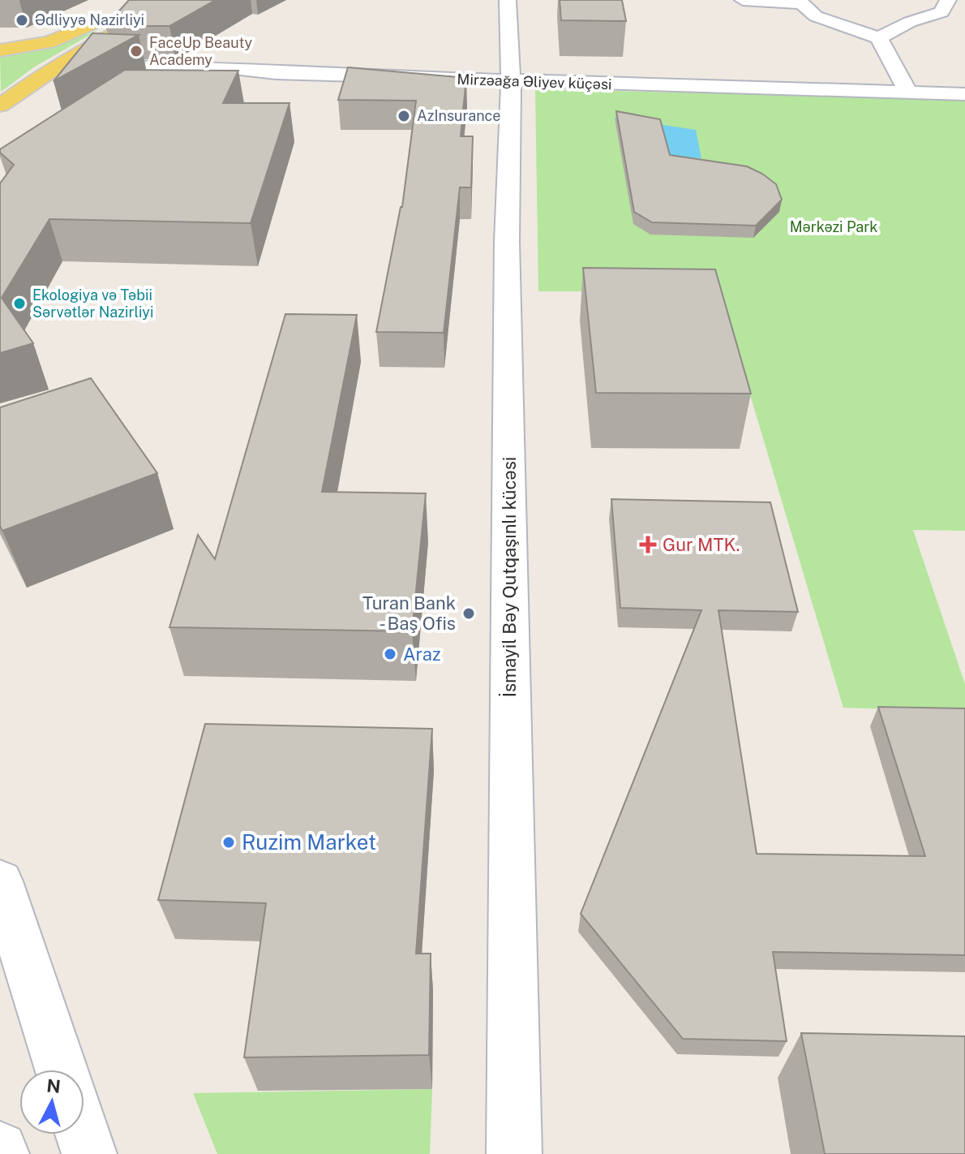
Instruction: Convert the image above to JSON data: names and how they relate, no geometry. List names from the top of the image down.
{
  "streets": {
    "street": ["Mirzəağa Əliyev küçəsi", "İsmayil Bəy Qutqaşınlı kücəsi"]
  },
  "crossings": [
    ["Mirzəağa Əliyev küçəsi", "İsmayil Bəy Qutqaşınlı kücəsi"]
  ],
  "parks": ["Mərkəzi Park"],
  "places": {
    "other": [
      "Ədliyyə Nazirliyi",
      "FaceUp Beauty Academy",
      "AzInsurance",
      "Ekologiya və Təbii Sərvətlər Nazirliyi",
      "Turan Bank - Baş Ofis",
      "Araz",
      "Ruzim Market"
    ],
    "health": ["Gur MTK."]
  },
  "north": "top"
}
